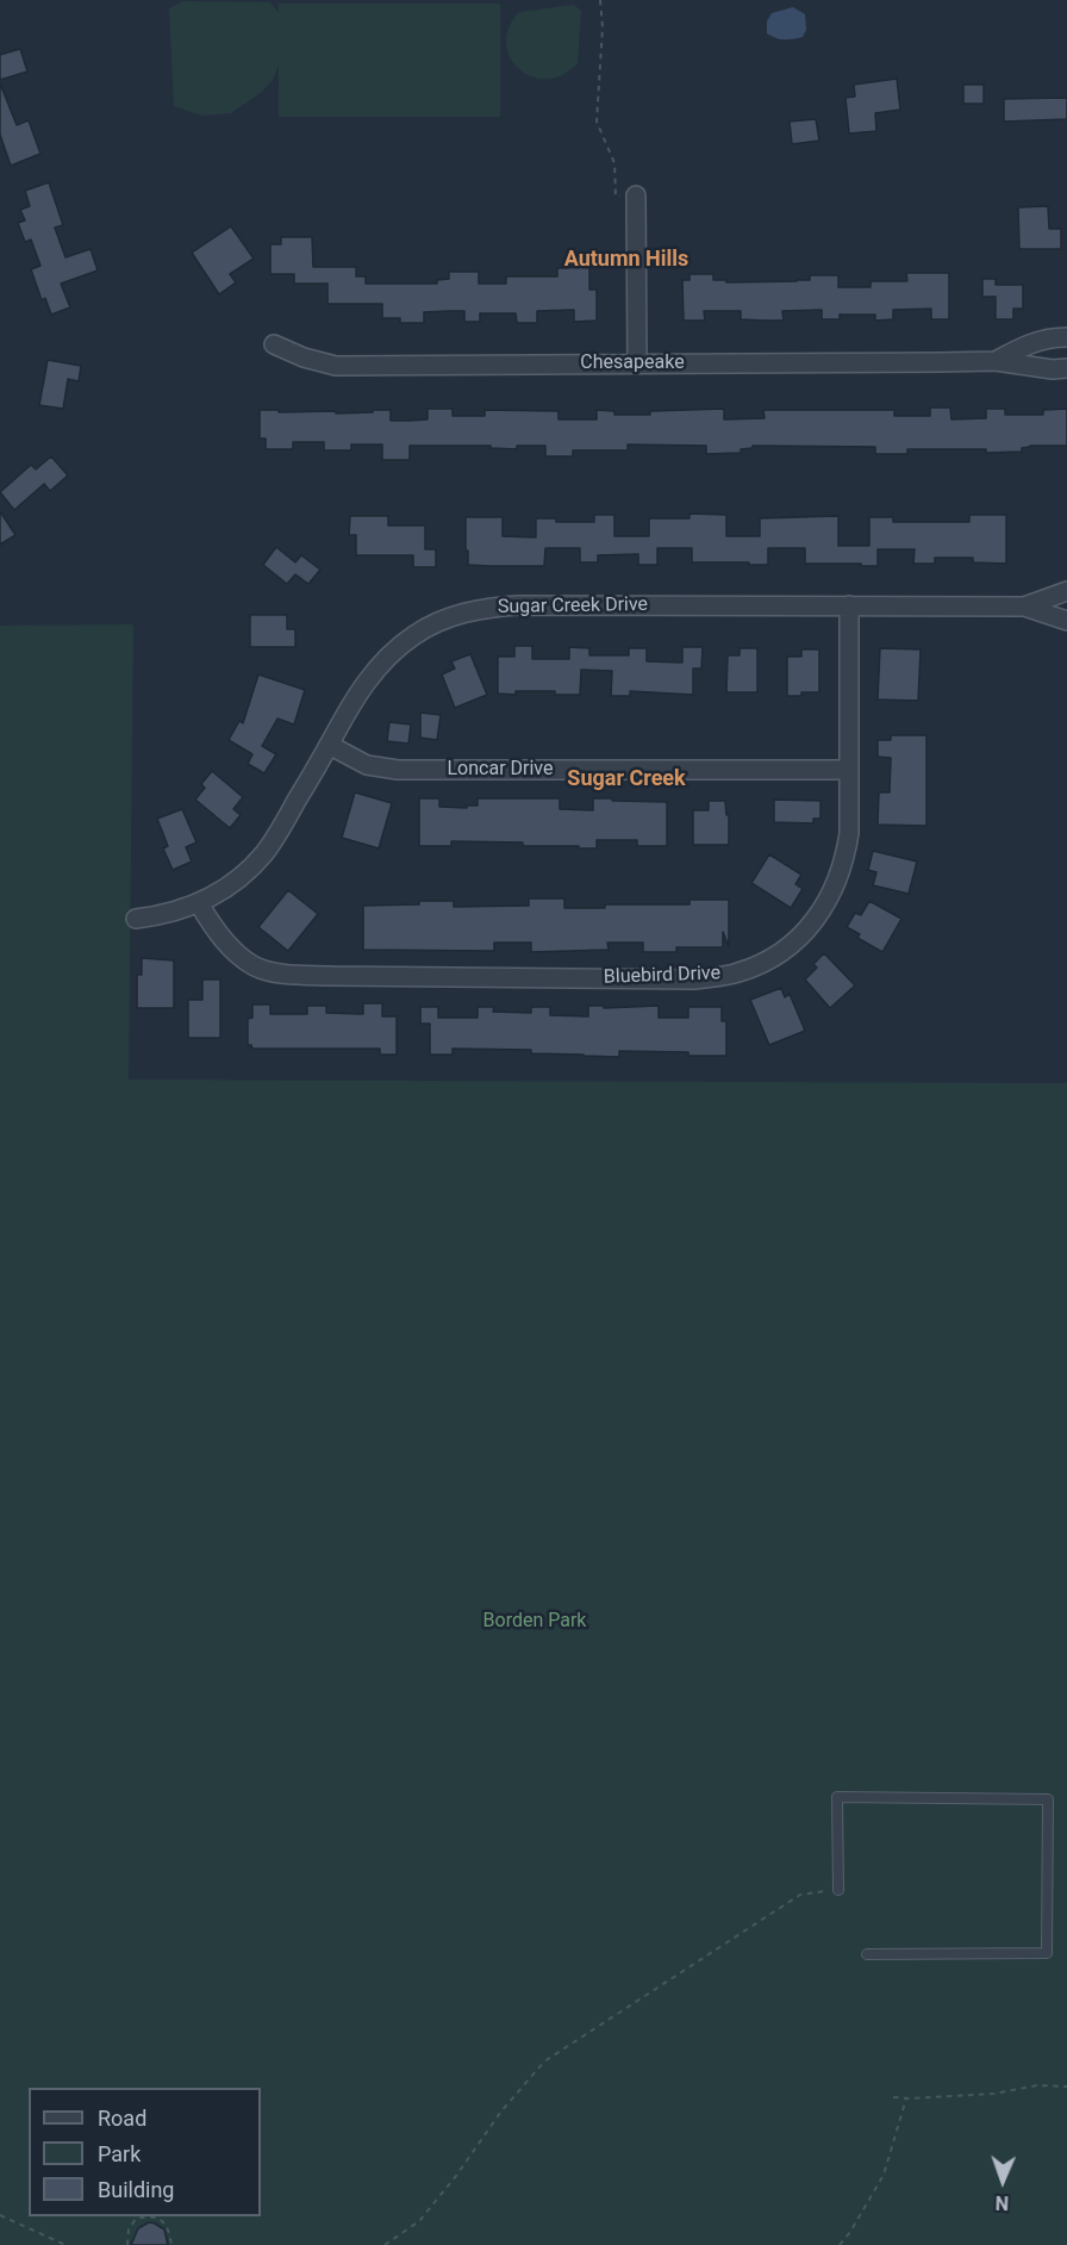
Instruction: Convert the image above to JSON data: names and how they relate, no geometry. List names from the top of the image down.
{
  "streets": {
    "street": [
      "Chesapeake",
      "Sugar Creek Drive",
      "Loncar Drive",
      "Bluebird Drive"
    ]
  },
  "crossings": [
    ["Sugar Creek Drive", "Loncar Drive"],
    ["Sugar Creek Drive", "Bluebird Drive"],
    ["Loncar Drive", "Bluebird Drive"]
  ],
  "districts": ["Autumn Hills", "Sugar Creek"],
  "parks": ["Borden Park"],
  "legend": ["Road", "Park", "Building"],
  "north": "bottom"
}
